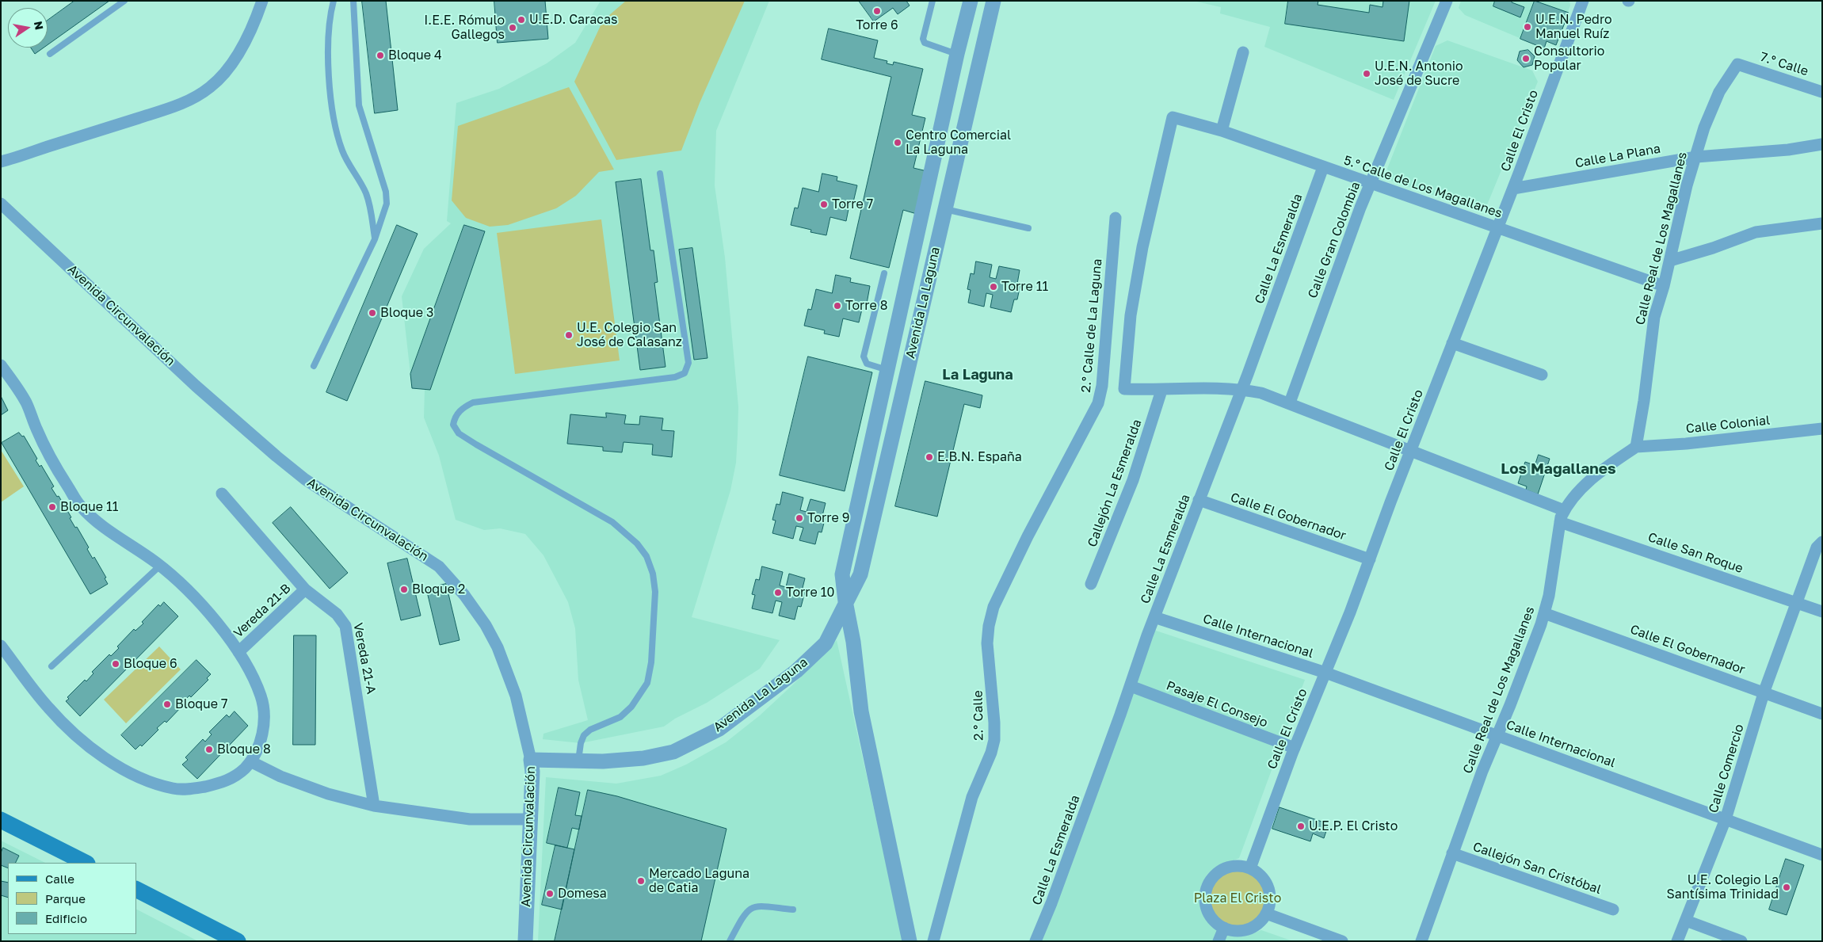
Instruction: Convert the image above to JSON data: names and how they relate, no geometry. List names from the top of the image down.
{
  "streets": {
    "street": [
      "7.° Calle",
      "Calle El Cristo",
      "Calle La Plana",
      "5.° Calle de Los Magallanes",
      "Calle Real de Los Magallanes",
      "Calle Gran Colombia",
      "Calle La Esmeralda",
      "Avenida La Laguna",
      "Avenida Circunvalación",
      "2.° Calle de La Laguna",
      "Calle Colonial",
      "Callejón La Esmeralda",
      "Calle El Gobernador",
      "Calle San Roque",
      "Vereda 21-B",
      "Calle Internacional",
      "Vereda 21-A",
      "Pasaje El Consejo",
      "2.° Calle",
      "Calle Comercio",
      "Callejón San Cristóbal"
    ]
  },
  "crossings": [
    ["7.° Calle", "Calle Real de Los Magallanes"],
    ["Calle El Cristo", "Calle La Plana"],
    ["Calle El Cristo", "5.° Calle de Los Magallanes"],
    ["Calle El Cristo", "Calle El Gobernador"],
    ["Calle El Cristo", "Calle Internacional"],
    ["Calle El Cristo", "Pasaje El Consejo"],
    ["Calle La Plana", "Calle Real de Los Magallanes"],
    ["5.° Calle de Los Magallanes", "Calle Real de Los Magallanes"],
    ["5.° Calle de Los Magallanes", "Calle Gran Colombia"],
    ["5.° Calle de Los Magallanes", "Calle La Esmeralda"],
    ["5.° Calle de Los Magallanes", "Callejón La Esmeralda"],
    ["Calle Real de Los Magallanes", "Calle Colonial"],
    ["Calle Real de Los Magallanes", "Calle El Gobernador"],
    ["Calle Real de Los Magallanes", "Calle San Roque"],
    ["Calle Real de Los Magallanes", "Calle Internacional"],
    ["Calle Real de Los Magallanes", "Callejón San Cristóbal"],
    ["Calle La Esmeralda", "Calle El Gobernador"],
    ["Calle La Esmeralda", "Calle Internacional"],
    ["Calle La Esmeralda", "Pasaje El Consejo"],
    ["Avenida La Laguna", "Avenida Circunvalación"],
    ["2.° Calle de La Laguna", "2.° Calle"],
    ["Calle El Gobernador", "Calle Comercio"],
    ["Calle San Roque", "Calle Comercio"],
    ["Vereda 21-B", "Vereda 21-A"],
    ["Calle Internacional", "Calle Comercio"]
  ],
  "districts": ["La Laguna", "Los Magallanes"],
  "parks": ["Plaza El Cristo"],
  "places": [
    "Torre 6",
    "U.E.D. Caracas",
    "U.E.N. Pedro Manuel Ruíz",
    "I.E.E. Rómulo Gallegos",
    "Bloque 4",
    "Consultorio Popular",
    "U.E.N. Antonio José de Sucre",
    "Centro Comercial La Laguna",
    "Torre 7",
    "Torre 11",
    "Torre 8",
    "Bloque 3",
    "U.E. Colegio San José de Calasanz",
    "E.B.N. España",
    "Bloque 11",
    "Torre 9",
    "Bloque 2",
    "Torre 10",
    "Bloque 6",
    "Bloque 7",
    "Bloque 8",
    "U.E.P. El Cristo",
    "Mercado Laguna de Catia",
    "U.E. Colegio La Santísima Trinidad",
    "Domesa"
  ],
  "legend": ["Calle", "Parque", "Edificio"],
  "north": "right"
}
